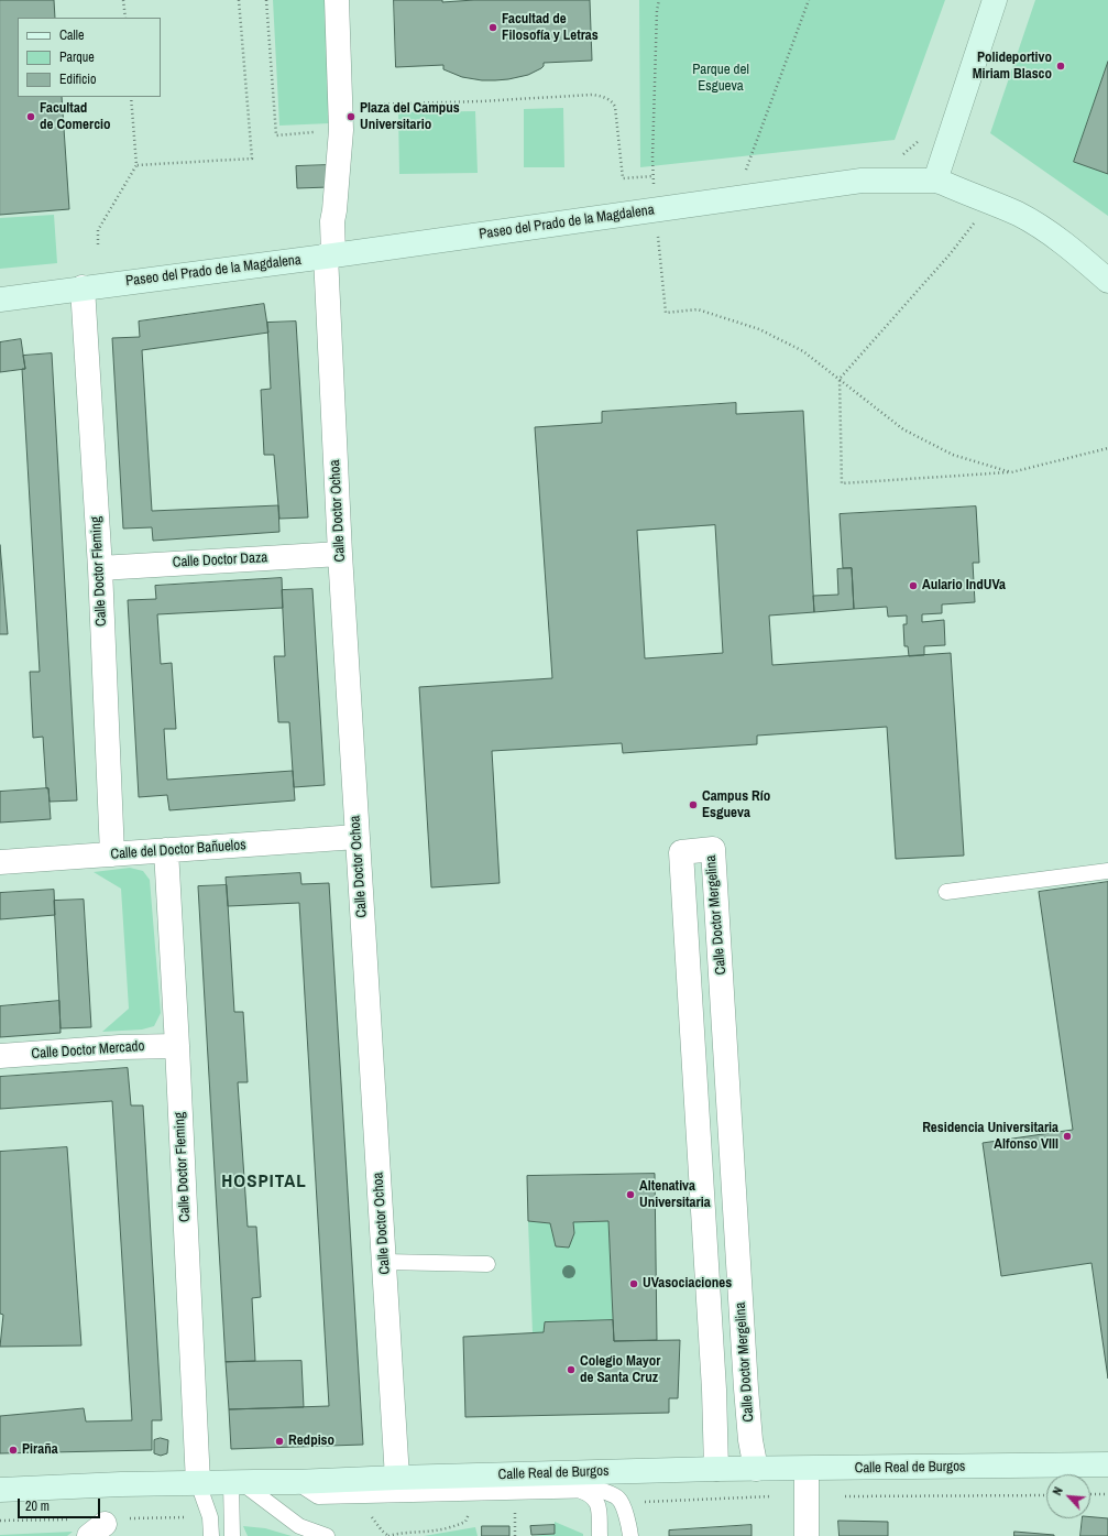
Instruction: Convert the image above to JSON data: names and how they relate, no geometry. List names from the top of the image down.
{
  "streets": {
    "street": [
      "Paseo del Prado de la Magdalena",
      "Calle Doctor Ochoa",
      "Calle Doctor Daza",
      "Calle Doctor Fleming",
      "Calle del Doctor Bañuelos",
      "Calle Doctor Mergelina",
      "Calle Doctor Mercado",
      "Calle Real de Burgos"
    ]
  },
  "crossings": [
    ["Paseo del Prado de la Magdalena", "Calle Doctor Ochoa"],
    ["Paseo del Prado de la Magdalena", "Calle Doctor Fleming"],
    ["Calle Doctor Ochoa", "Calle Doctor Daza"],
    ["Calle Doctor Ochoa", "Calle del Doctor Bañuelos"],
    ["Calle Doctor Ochoa", "Calle Real de Burgos"],
    ["Calle Doctor Daza", "Calle Doctor Fleming"],
    ["Calle Doctor Fleming", "Calle del Doctor Bañuelos"],
    ["Calle Doctor Fleming", "Calle Doctor Mercado"],
    ["Calle Doctor Fleming", "Calle Real de Burgos"],
    ["Calle Doctor Mergelina", "Calle Real de Burgos"]
  ],
  "districts": ["HOSPITAL"],
  "parks": ["Parque del Esgueva"],
  "places": [
    "Facultad de Filosofía y Letras",
    "Polideportivo Miriam Blasco",
    "Facultad de Comercio",
    "Plaza del Campus Universitario",
    "Aulario IndUVa",
    "Campus Río Esgueva",
    "Residencia Universitaria Alfonso VIII",
    "Altenativa Universitaria",
    "UVasociaciones",
    "Colegio Mayor de Santa Cruz",
    "Redpiso",
    "Piraña"
  ],
  "legend": ["Calle", "Parque", "Edificio"],
  "scale_bar": "20 m",
  "north": "top left"
}
